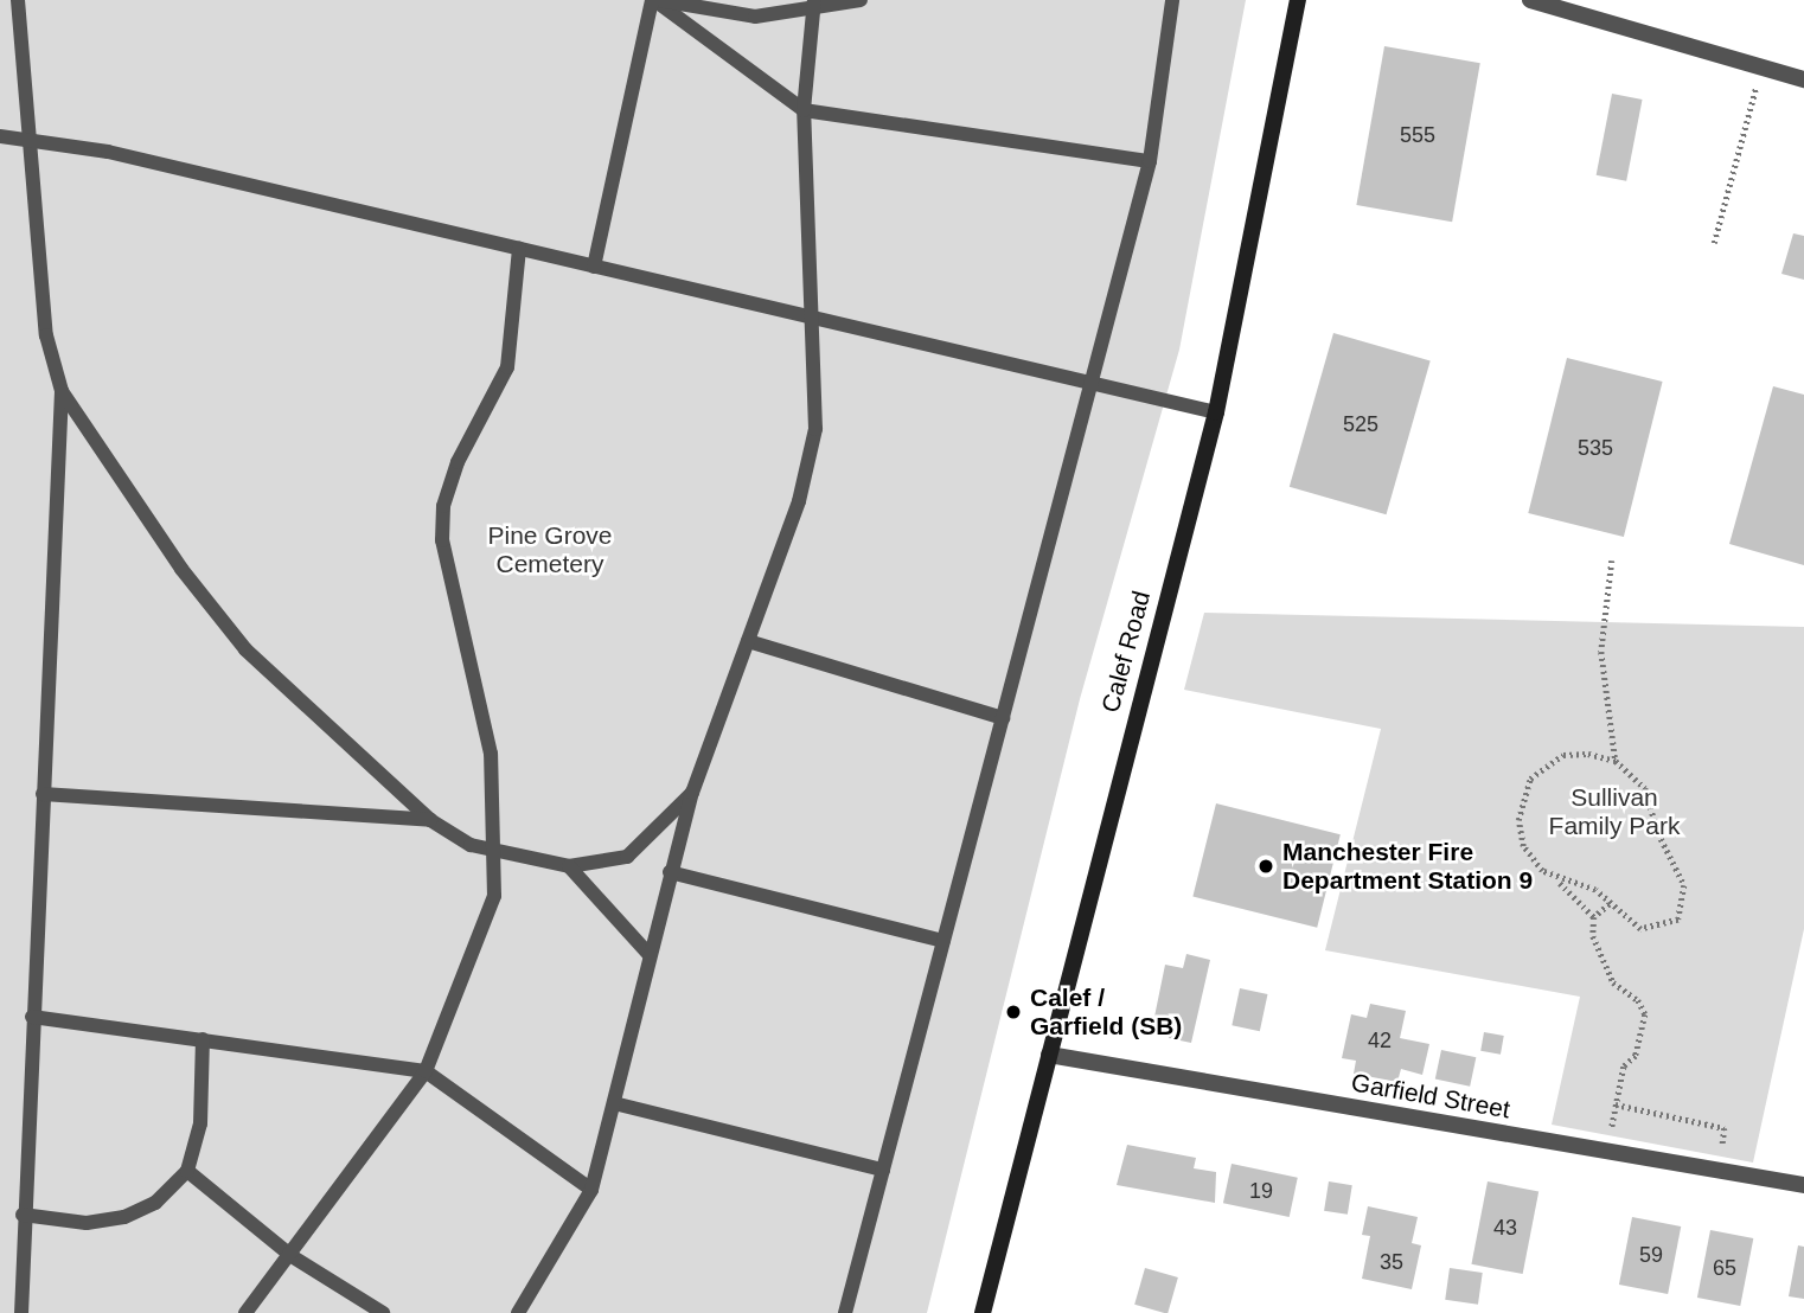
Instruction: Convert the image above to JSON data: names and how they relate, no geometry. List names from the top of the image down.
{
  "streets": {
    "main road": ["Calef Road"],
    "street": ["Garfield Street"]
  },
  "crossings": [
    ["Calef Road", "Garfield Street"]
  ],
  "parks": ["Pine Grove Cemetery", "Sullivan Family Park"],
  "places": ["Manchester Fire Department Station 9", "Calef / Garfield (SB)"],
  "house_numbers": [
    "555",
    "525",
    "535",
    "42",
    "19",
    "43",
    "59",
    "35",
    "65"
  ]
}
